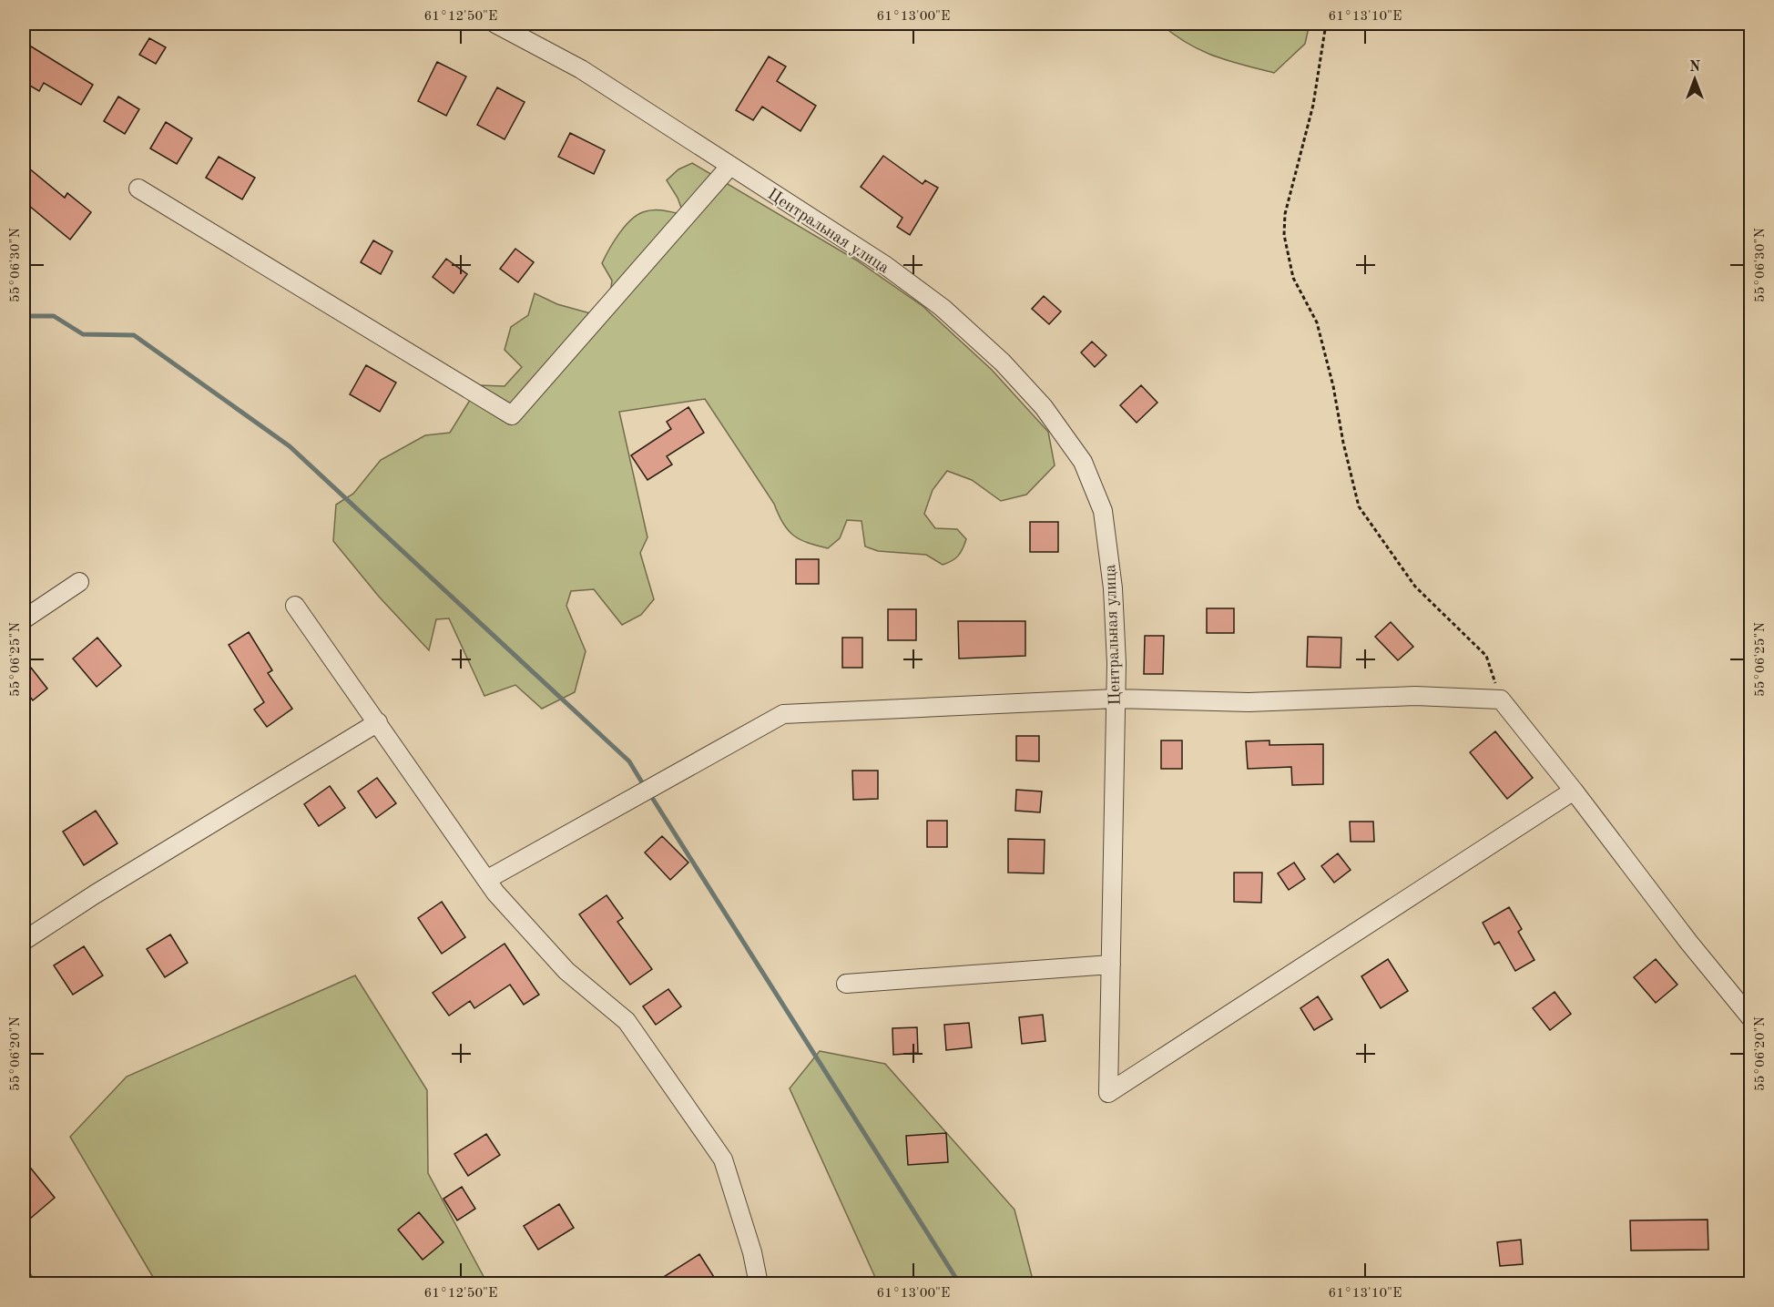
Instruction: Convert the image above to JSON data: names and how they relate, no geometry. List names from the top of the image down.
{
  "streets": {
    "street": ["Центральная улица"]
  },
  "north": "top",
  "coordinates": [
    "61°12'50\"E",
    "61°13'00\"E",
    "61°13'10\"E",
    "55°06'30\"N",
    "55°06'25\"N",
    "55°06'20\"N"
  ]
}
